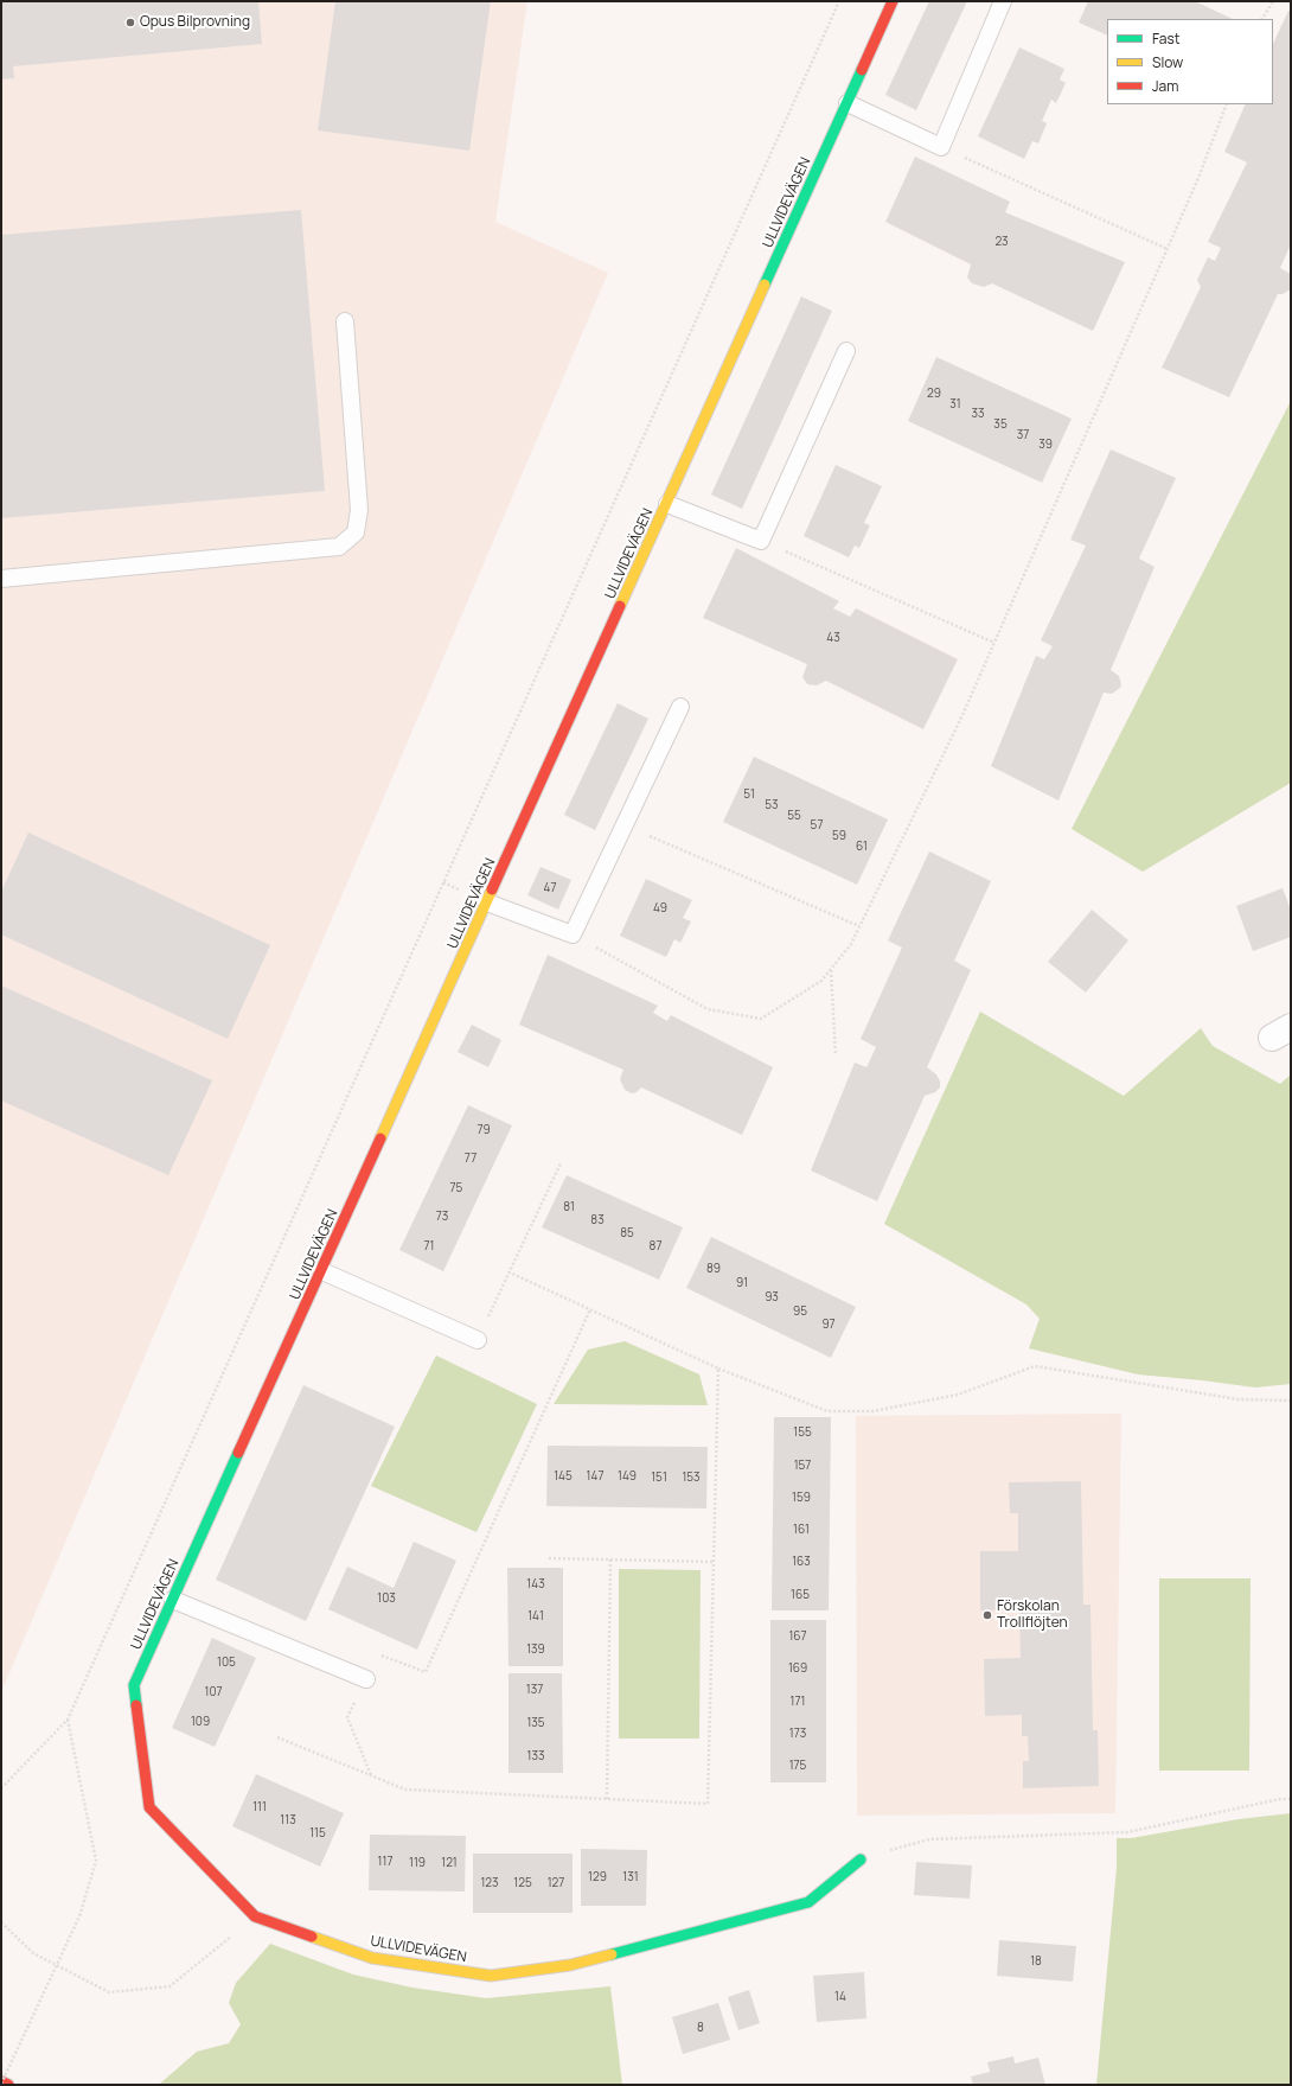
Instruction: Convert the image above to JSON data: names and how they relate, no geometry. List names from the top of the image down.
{
  "streets": {
    "street": ["ULLVIDEVÄGEN"]
  },
  "places": ["Opus Bilprovning", "Förskolan Trollflöjten"],
  "house_numbers": [
    "23",
    "29",
    "31",
    "33",
    "35",
    "37",
    "39",
    "43",
    "51",
    "53",
    "55",
    "57",
    "59",
    "61",
    "47",
    "49",
    "79",
    "77",
    "75",
    "81",
    "73",
    "83",
    "85",
    "71",
    "87",
    "89",
    "91",
    "93",
    "95",
    "97",
    "155",
    "157",
    "145",
    "147",
    "149",
    "151",
    "153",
    "159",
    "161",
    "163",
    "143",
    "165",
    "103",
    "141",
    "167",
    "139",
    "105",
    "169",
    "137",
    "107",
    "171",
    "109",
    "135",
    "173",
    "133",
    "175",
    "111",
    "113",
    "115",
    "117",
    "119",
    "121",
    "129",
    "131",
    "123",
    "125",
    "127",
    "18",
    "14",
    "8"
  ],
  "legend": ["Fast", "Slow", "Jam"]
}
